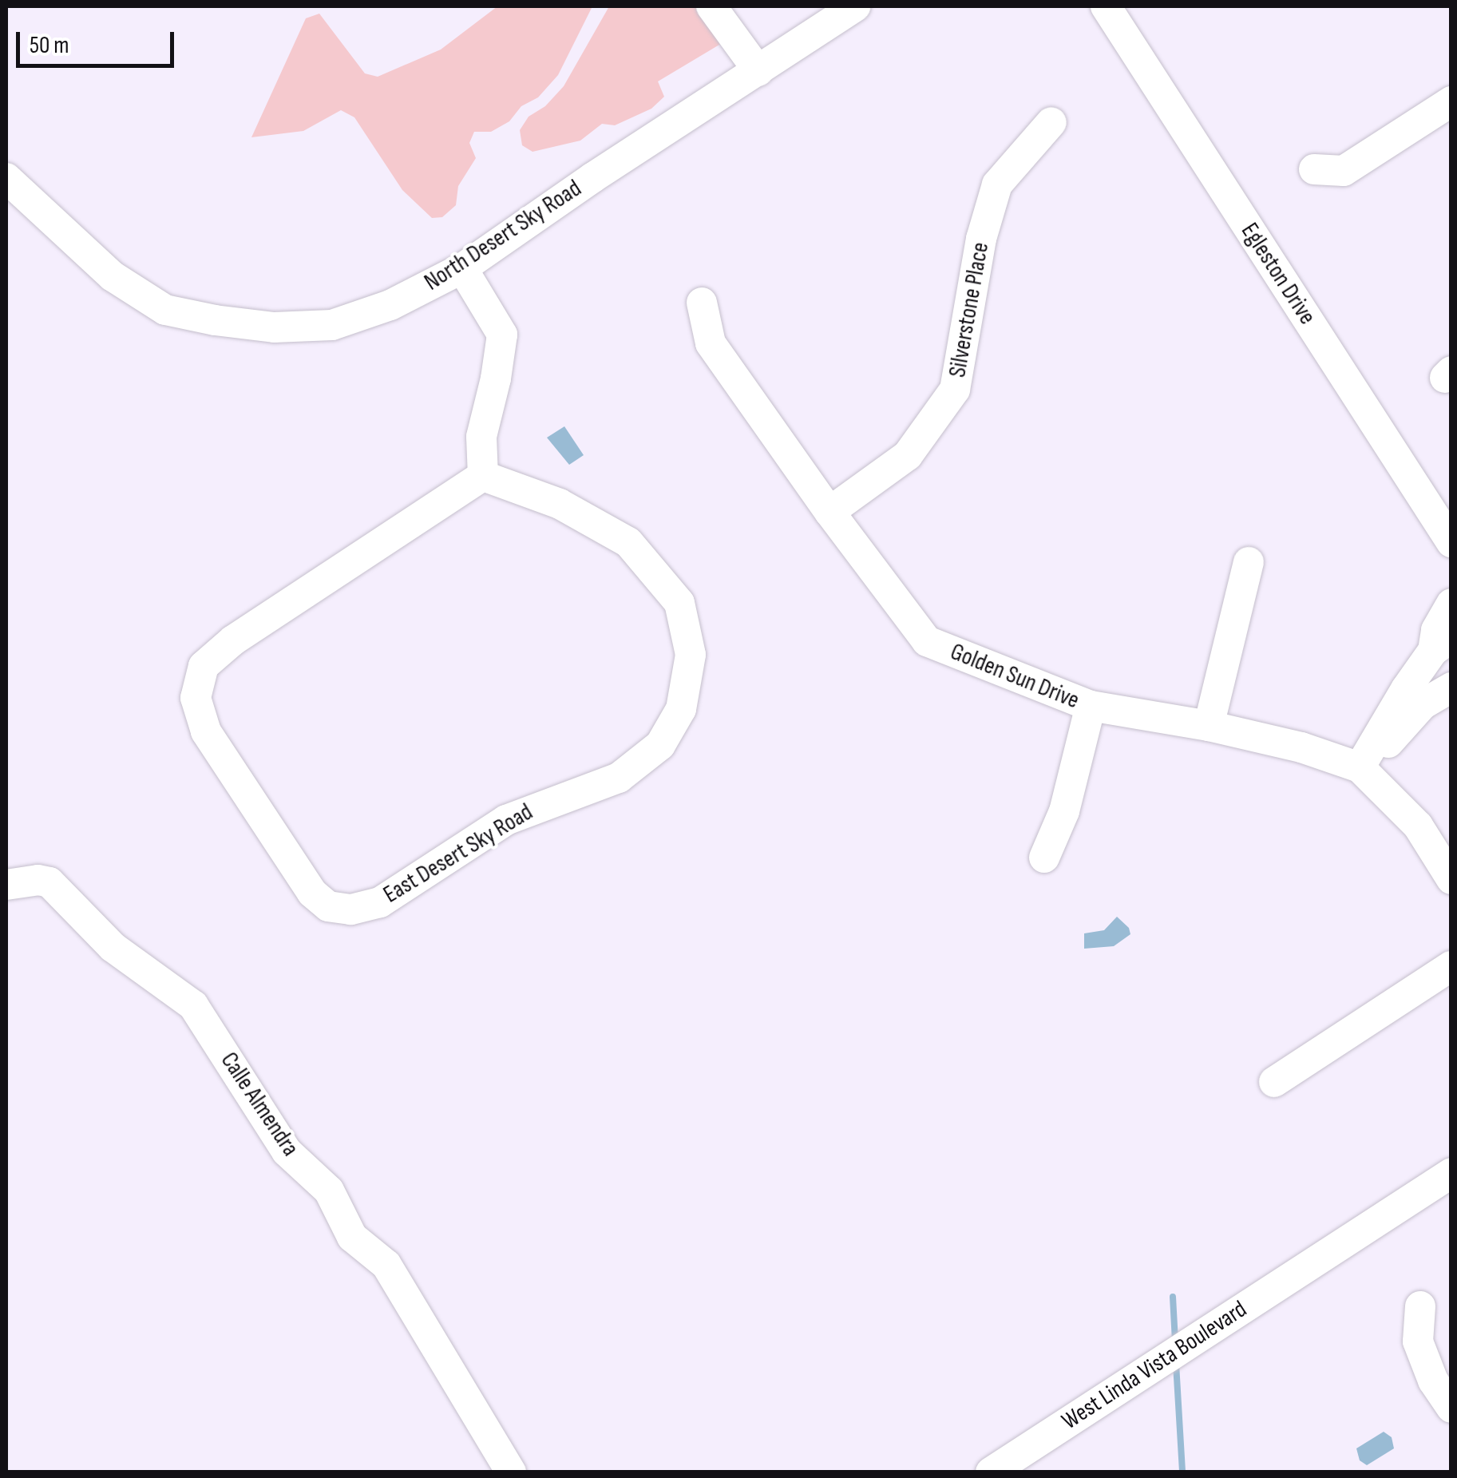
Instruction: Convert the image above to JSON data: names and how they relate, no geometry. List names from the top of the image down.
{
  "streets": {
    "street": [
      "North Desert Sky Road",
      "Egleston Drive",
      "Silverstone Place",
      "Golden Sun Drive",
      "East Desert Sky Road",
      "Calle Almendra",
      "West Linda Vista Boulevard"
    ]
  },
  "crossings": [
    ["Silverstone Place", "Golden Sun Drive"]
  ],
  "scale_bar": "50 m"
}
